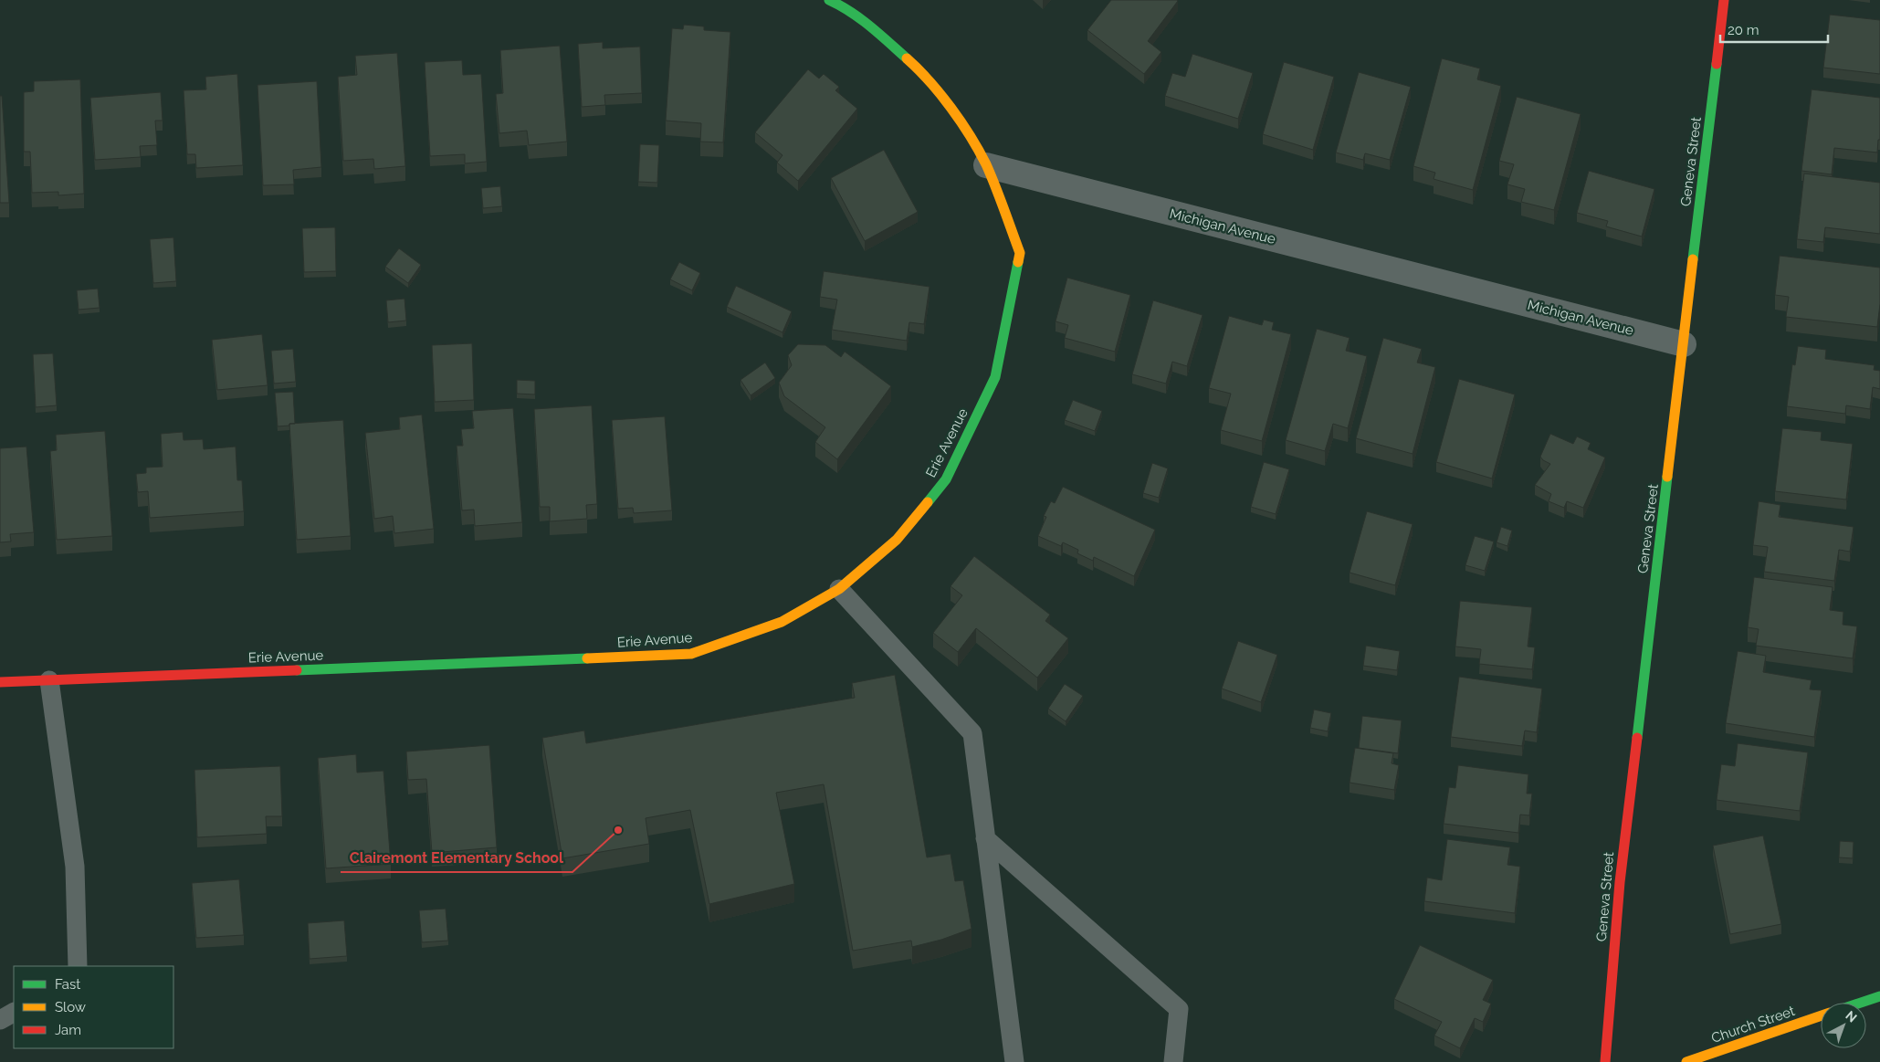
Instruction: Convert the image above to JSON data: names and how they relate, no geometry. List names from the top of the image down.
{
  "streets": {
    "street": [
      "Geneva Street",
      "Michigan Avenue",
      "Erie Avenue",
      "Church Street"
    ]
  },
  "crossings": [
    ["Geneva Street", "Michigan Avenue"],
    ["Michigan Avenue", "Erie Avenue"]
  ],
  "places": ["Clairemont Elementary School"],
  "legend": ["Fast", "Slow", "Jam"],
  "scale_bar": "20 m",
  "north": "top right"
}
